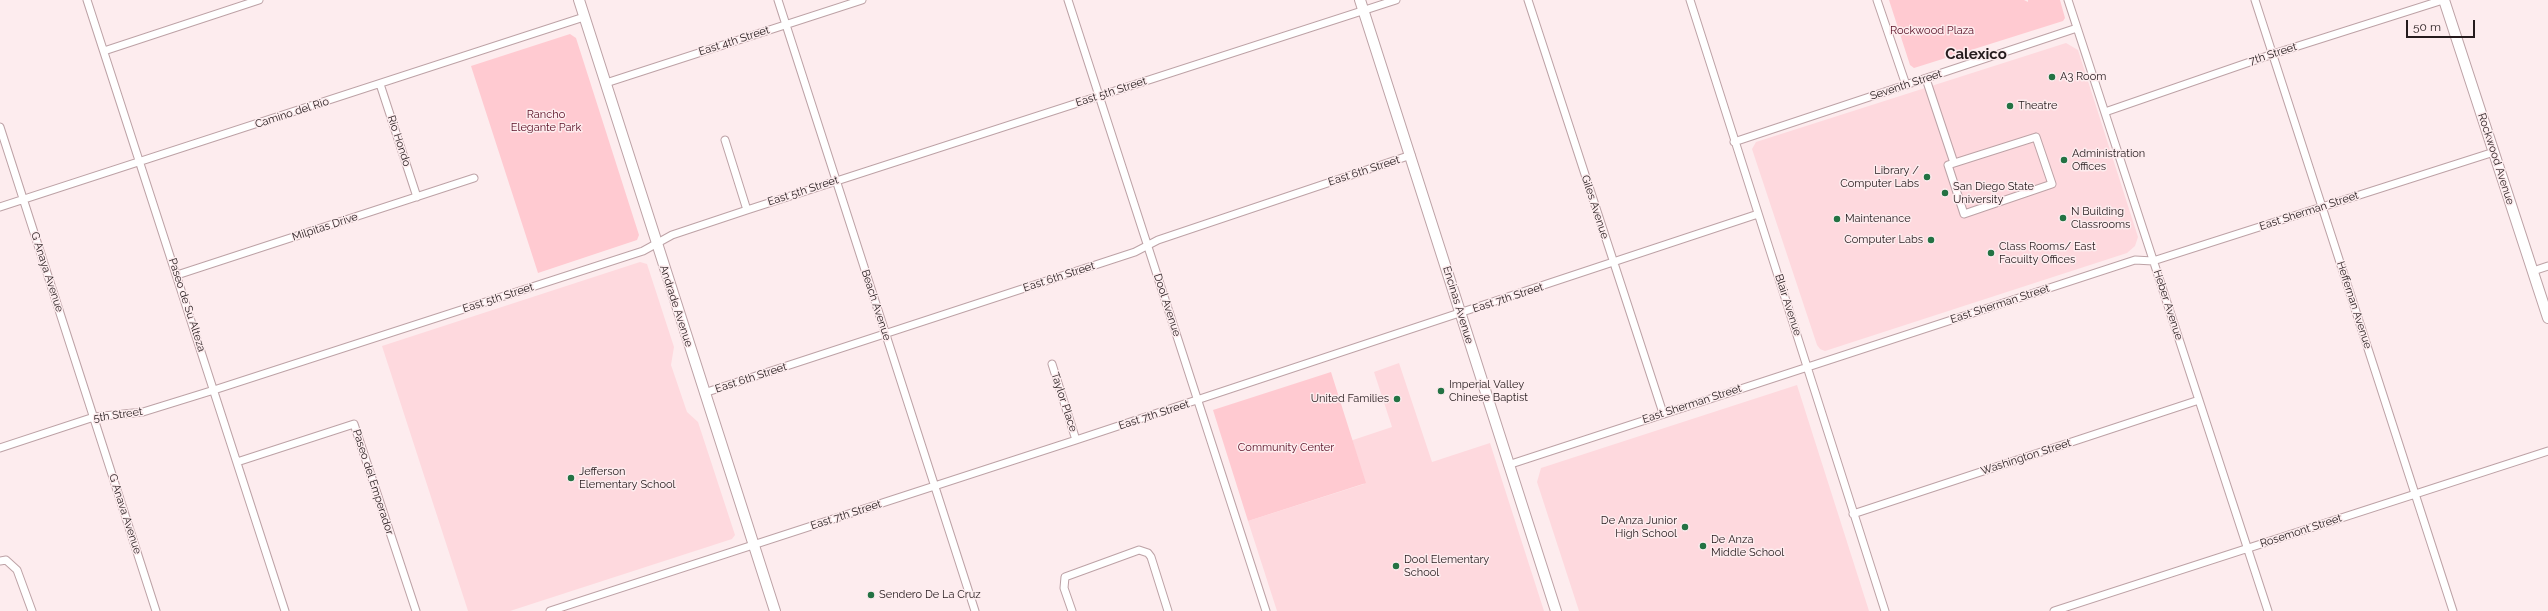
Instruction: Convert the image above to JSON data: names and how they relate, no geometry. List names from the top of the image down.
{
  "streets": {
    "street": [
      "East 4th Street",
      "7th Street",
      "Seventh Street",
      "East 5th Street",
      "Camino del Rio",
      "Rio Hondo",
      "Rockwood Avenue",
      "East 6th Street",
      "Giles Avenue",
      "East Sherman Street",
      "Milpitas Drive",
      "G Anaya Avenue",
      "East 7th Street",
      "Paseo de Su Alteza",
      "Beach Avenue",
      "Dool Avenue",
      "Encinas Avenue",
      "Blair Avenue",
      "Heber Avenue",
      "Heffernan Avenue",
      "Andrade Avenue",
      "Taylor Place",
      "5th Street",
      "Washington Street",
      "Paseo del Emperador",
      "G Anava Avenue",
      "Rosemont Street"
    ]
  },
  "crossings": [
    ["East 4th Street", "Beach Avenue"],
    ["East 4th Street", "Andrade Avenue"],
    ["7th Street", "Rockwood Avenue"],
    ["7th Street", "Heber Avenue"],
    ["7th Street", "Heffernan Avenue"],
    ["Seventh Street", "Blair Avenue"],
    ["Seventh Street", "Heber Avenue"],
    ["East 5th Street", "Paseo de Su Alteza"],
    ["East 5th Street", "Beach Avenue"],
    ["East 5th Street", "Dool Avenue"],
    ["East 5th Street", "Encinas Avenue"],
    ["East 5th Street", "Andrade Avenue"],
    ["East 5th Street", "5th Street"],
    ["Camino del Rio", "Rio Hondo"],
    ["Camino del Rio", "G Anaya Avenue"],
    ["Camino del Rio", "Paseo de Su Alteza"],
    ["Camino del Rio", "Andrade Avenue"],
    ["Rio Hondo", "Milpitas Drive"],
    ["Rockwood Avenue", "East Sherman Street"],
    ["East 6th Street", "Beach Avenue"],
    ["East 6th Street", "Dool Avenue"],
    ["East 6th Street", "Encinas Avenue"],
    ["East 6th Street", "Andrade Avenue"],
    ["Giles Avenue", "East Sherman Street"],
    ["Giles Avenue", "East 7th Street"],
    ["East Sherman Street", "Encinas Avenue"],
    ["East Sherman Street", "Blair Avenue"],
    ["East Sherman Street", "Heber Avenue"],
    ["East Sherman Street", "Heffernan Avenue"],
    ["Milpitas Drive", "Paseo de Su Alteza"],
    ["G Anaya Avenue", "5th Street"],
    ["G Anaya Avenue", "G Anava Avenue"],
    ["East 7th Street", "Beach Avenue"],
    ["East 7th Street", "Dool Avenue"],
    ["East 7th Street", "Encinas Avenue"],
    ["East 7th Street", "Blair Avenue"],
    ["East 7th Street", "Andrade Avenue"],
    ["East 7th Street", "Taylor Place"],
    ["Paseo de Su Alteza", "5th Street"],
    ["Paseo de Su Alteza", "Paseo del Emperador"],
    ["Blair Avenue", "Washington Street"],
    ["Heber Avenue", "Washington Street"],
    ["Heber Avenue", "Rosemont Street"],
    ["Heffernan Avenue", "Rosemont Street"],
    ["5th Street", "G Anava Avenue"]
  ],
  "districts": ["Calexico"],
  "parks": ["Rockwood Plaza", "Rancho Elegante Park", "Community Center"],
  "places": [
    "A3 Room",
    "Theatre",
    "Administration Offices",
    "Library / Computer Labs",
    "San Diego State University",
    "N Building Classrooms",
    "Maintenance",
    "Computer Labs",
    "Class Rooms/ East Facuilty Offices",
    "Imperial Valley Chinese Baptist",
    "United Families",
    "Jefferson Elementary School",
    "De Anza Junior High School",
    "De Anza Middle School",
    "Dool Elementary School",
    "Sendero De La Cruz"
  ],
  "scale_bar": "50 m"
}
